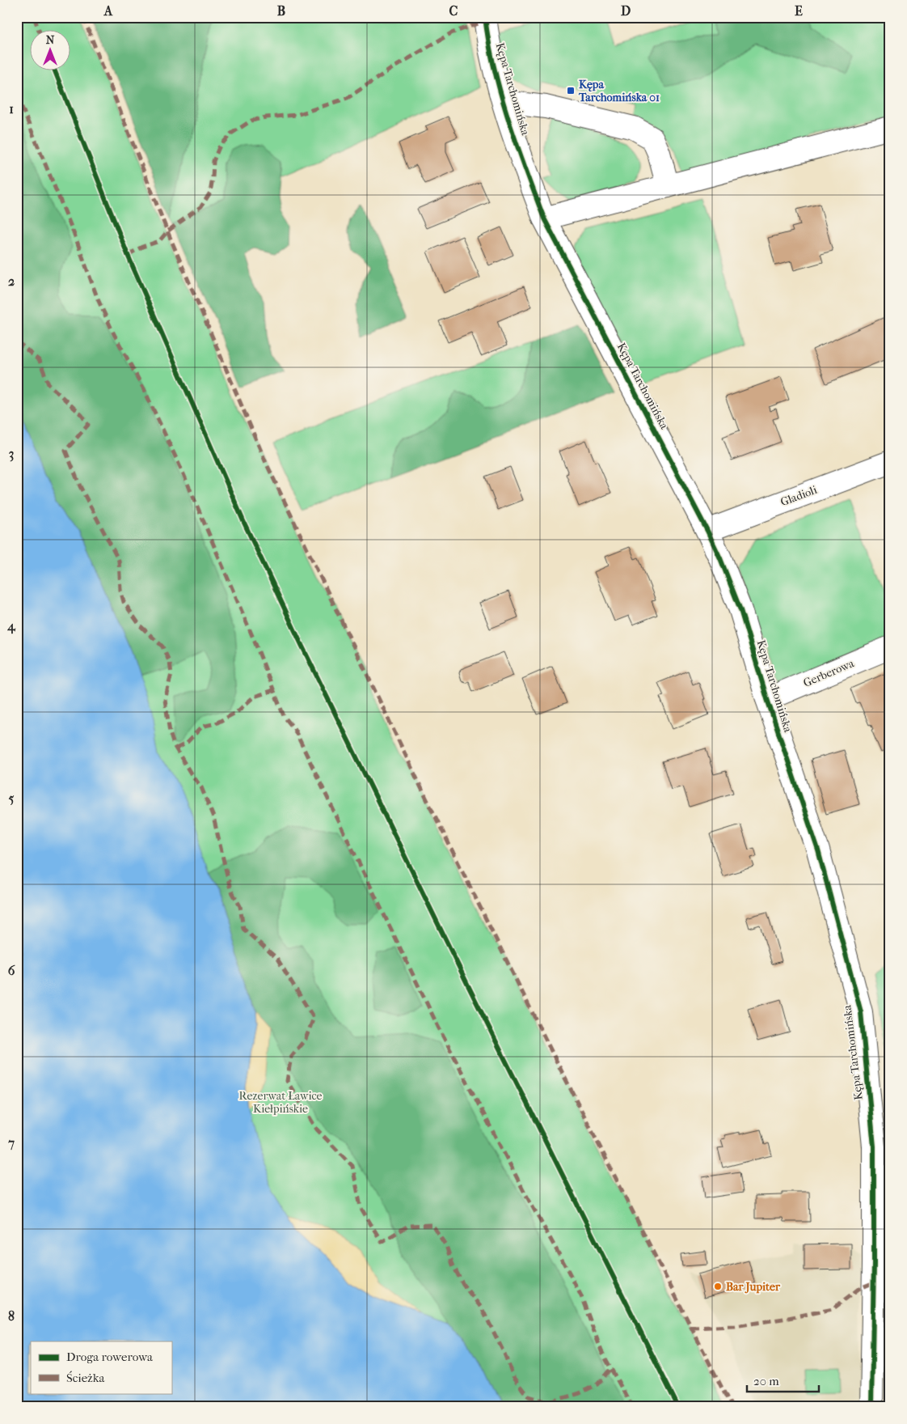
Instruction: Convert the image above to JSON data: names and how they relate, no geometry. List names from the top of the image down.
{
  "streets": {
    "street": ["Kępa Tarchomińska", "Gladioli", "Gerberowa"]
  },
  "crossings": [
    ["Kępa Tarchomińska", "Gladioli"],
    ["Kępa Tarchomińska", "Gerberowa"]
  ],
  "parks": ["Rezerwat Ławice Kiełpińskie"],
  "places": {
    "transit": ["Kępa Tarchomińska 01"],
    "other": ["Bar Jupiter"]
  },
  "legend": ["Droga rowerowa", "Ścieżka"],
  "scale_bar": "20 m",
  "north": "top",
  "grid": {
    "columns": [
      "A",
      "B",
      "C",
      "D",
      "E"
    ],
    "rows": [
      "1",
      "2",
      "3",
      "4",
      "5",
      "6",
      "7",
      "8"
    ]
  }
}
